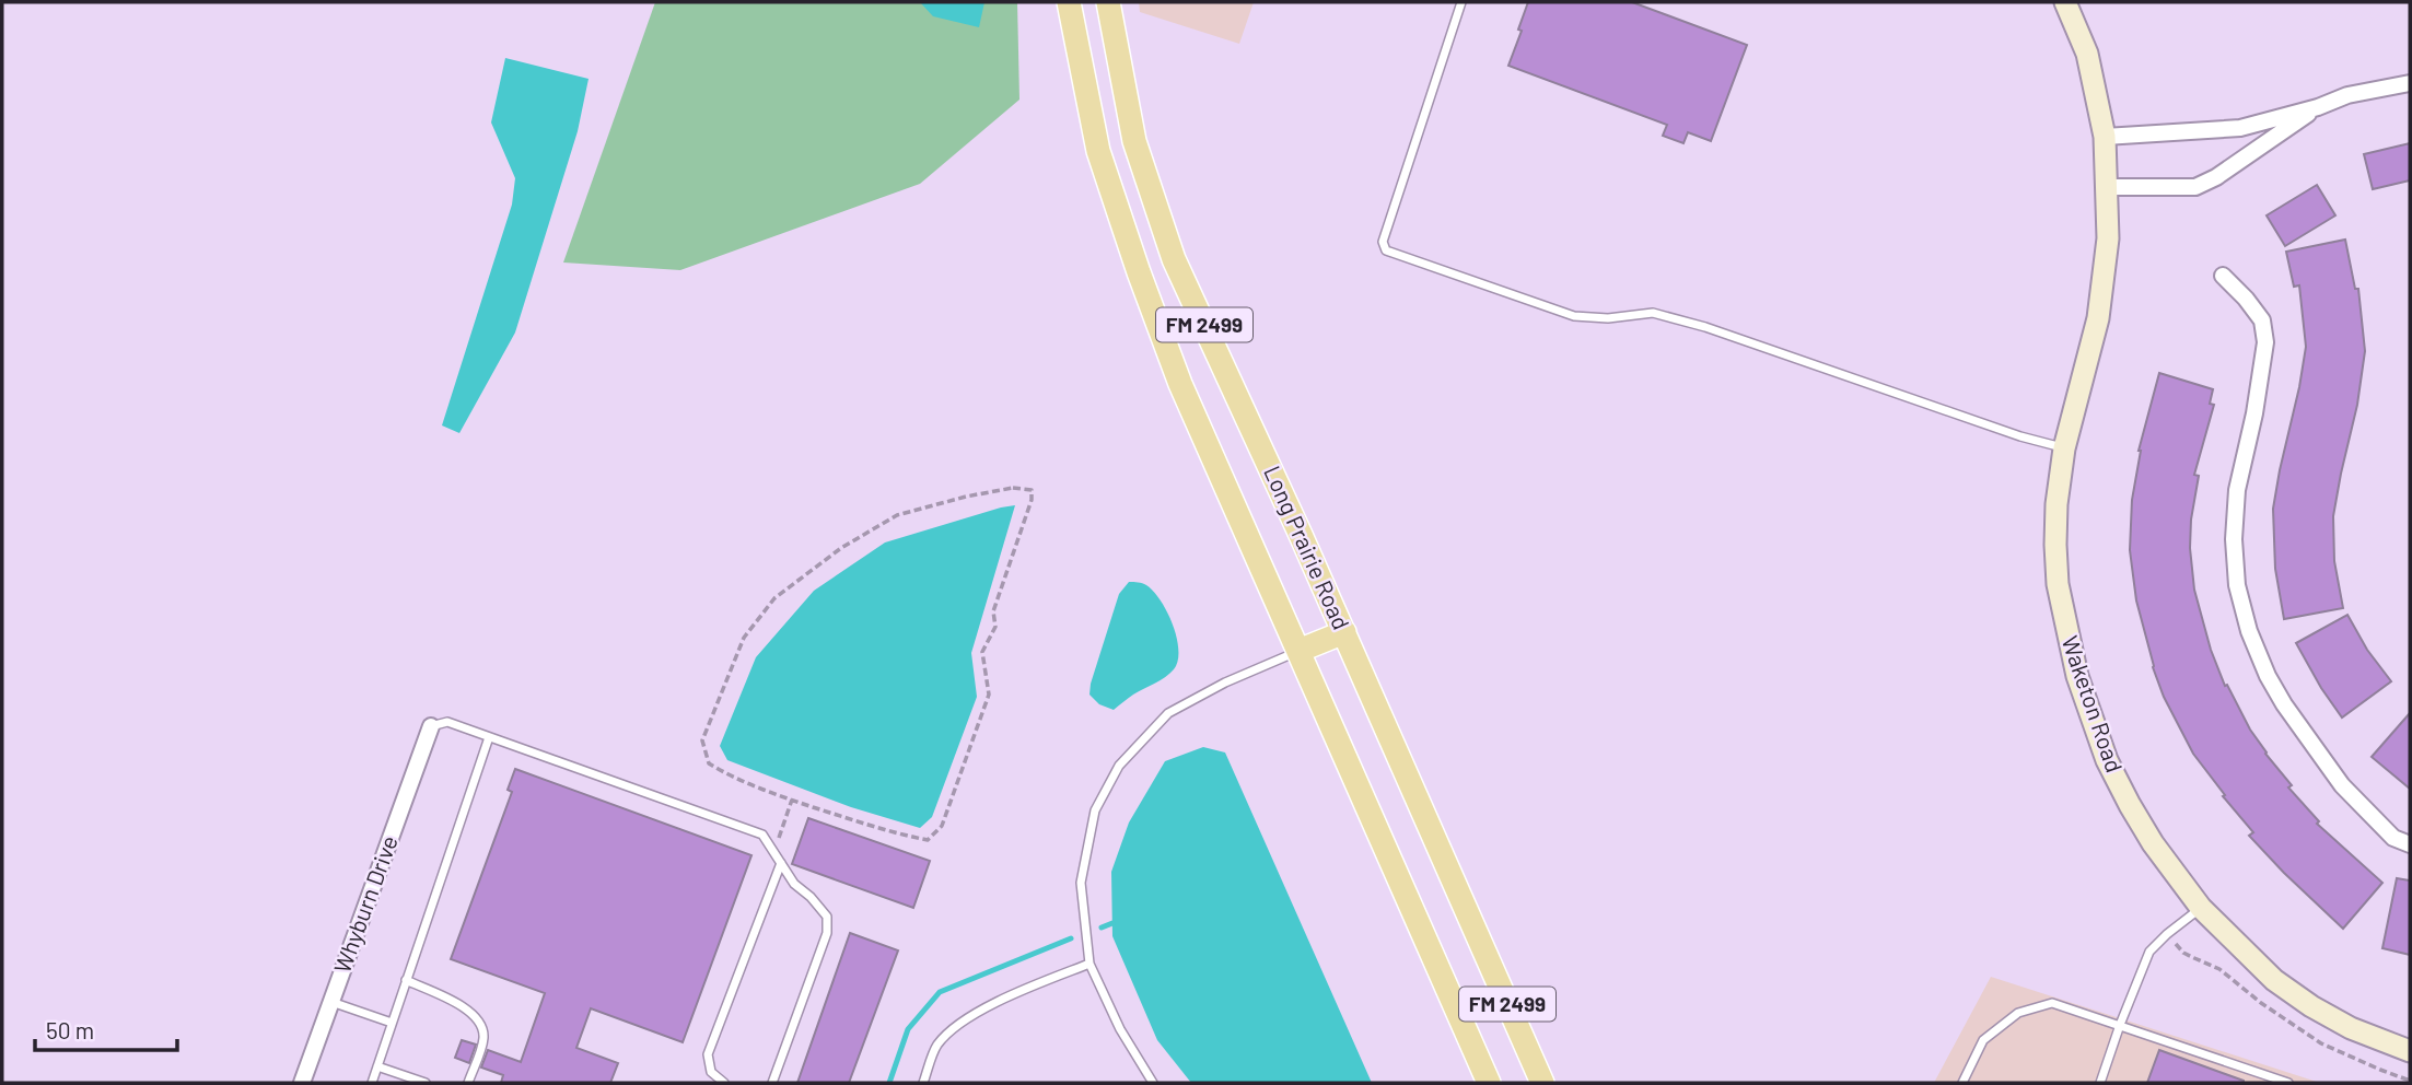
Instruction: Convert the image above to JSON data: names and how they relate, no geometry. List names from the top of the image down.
{
  "streets": {
    "main road": ["FM 2499", "Long Prairie Road"],
    "street": ["Waketon Road", "Whyburn Drive"]
  },
  "scale_bar": "50 m"
}
